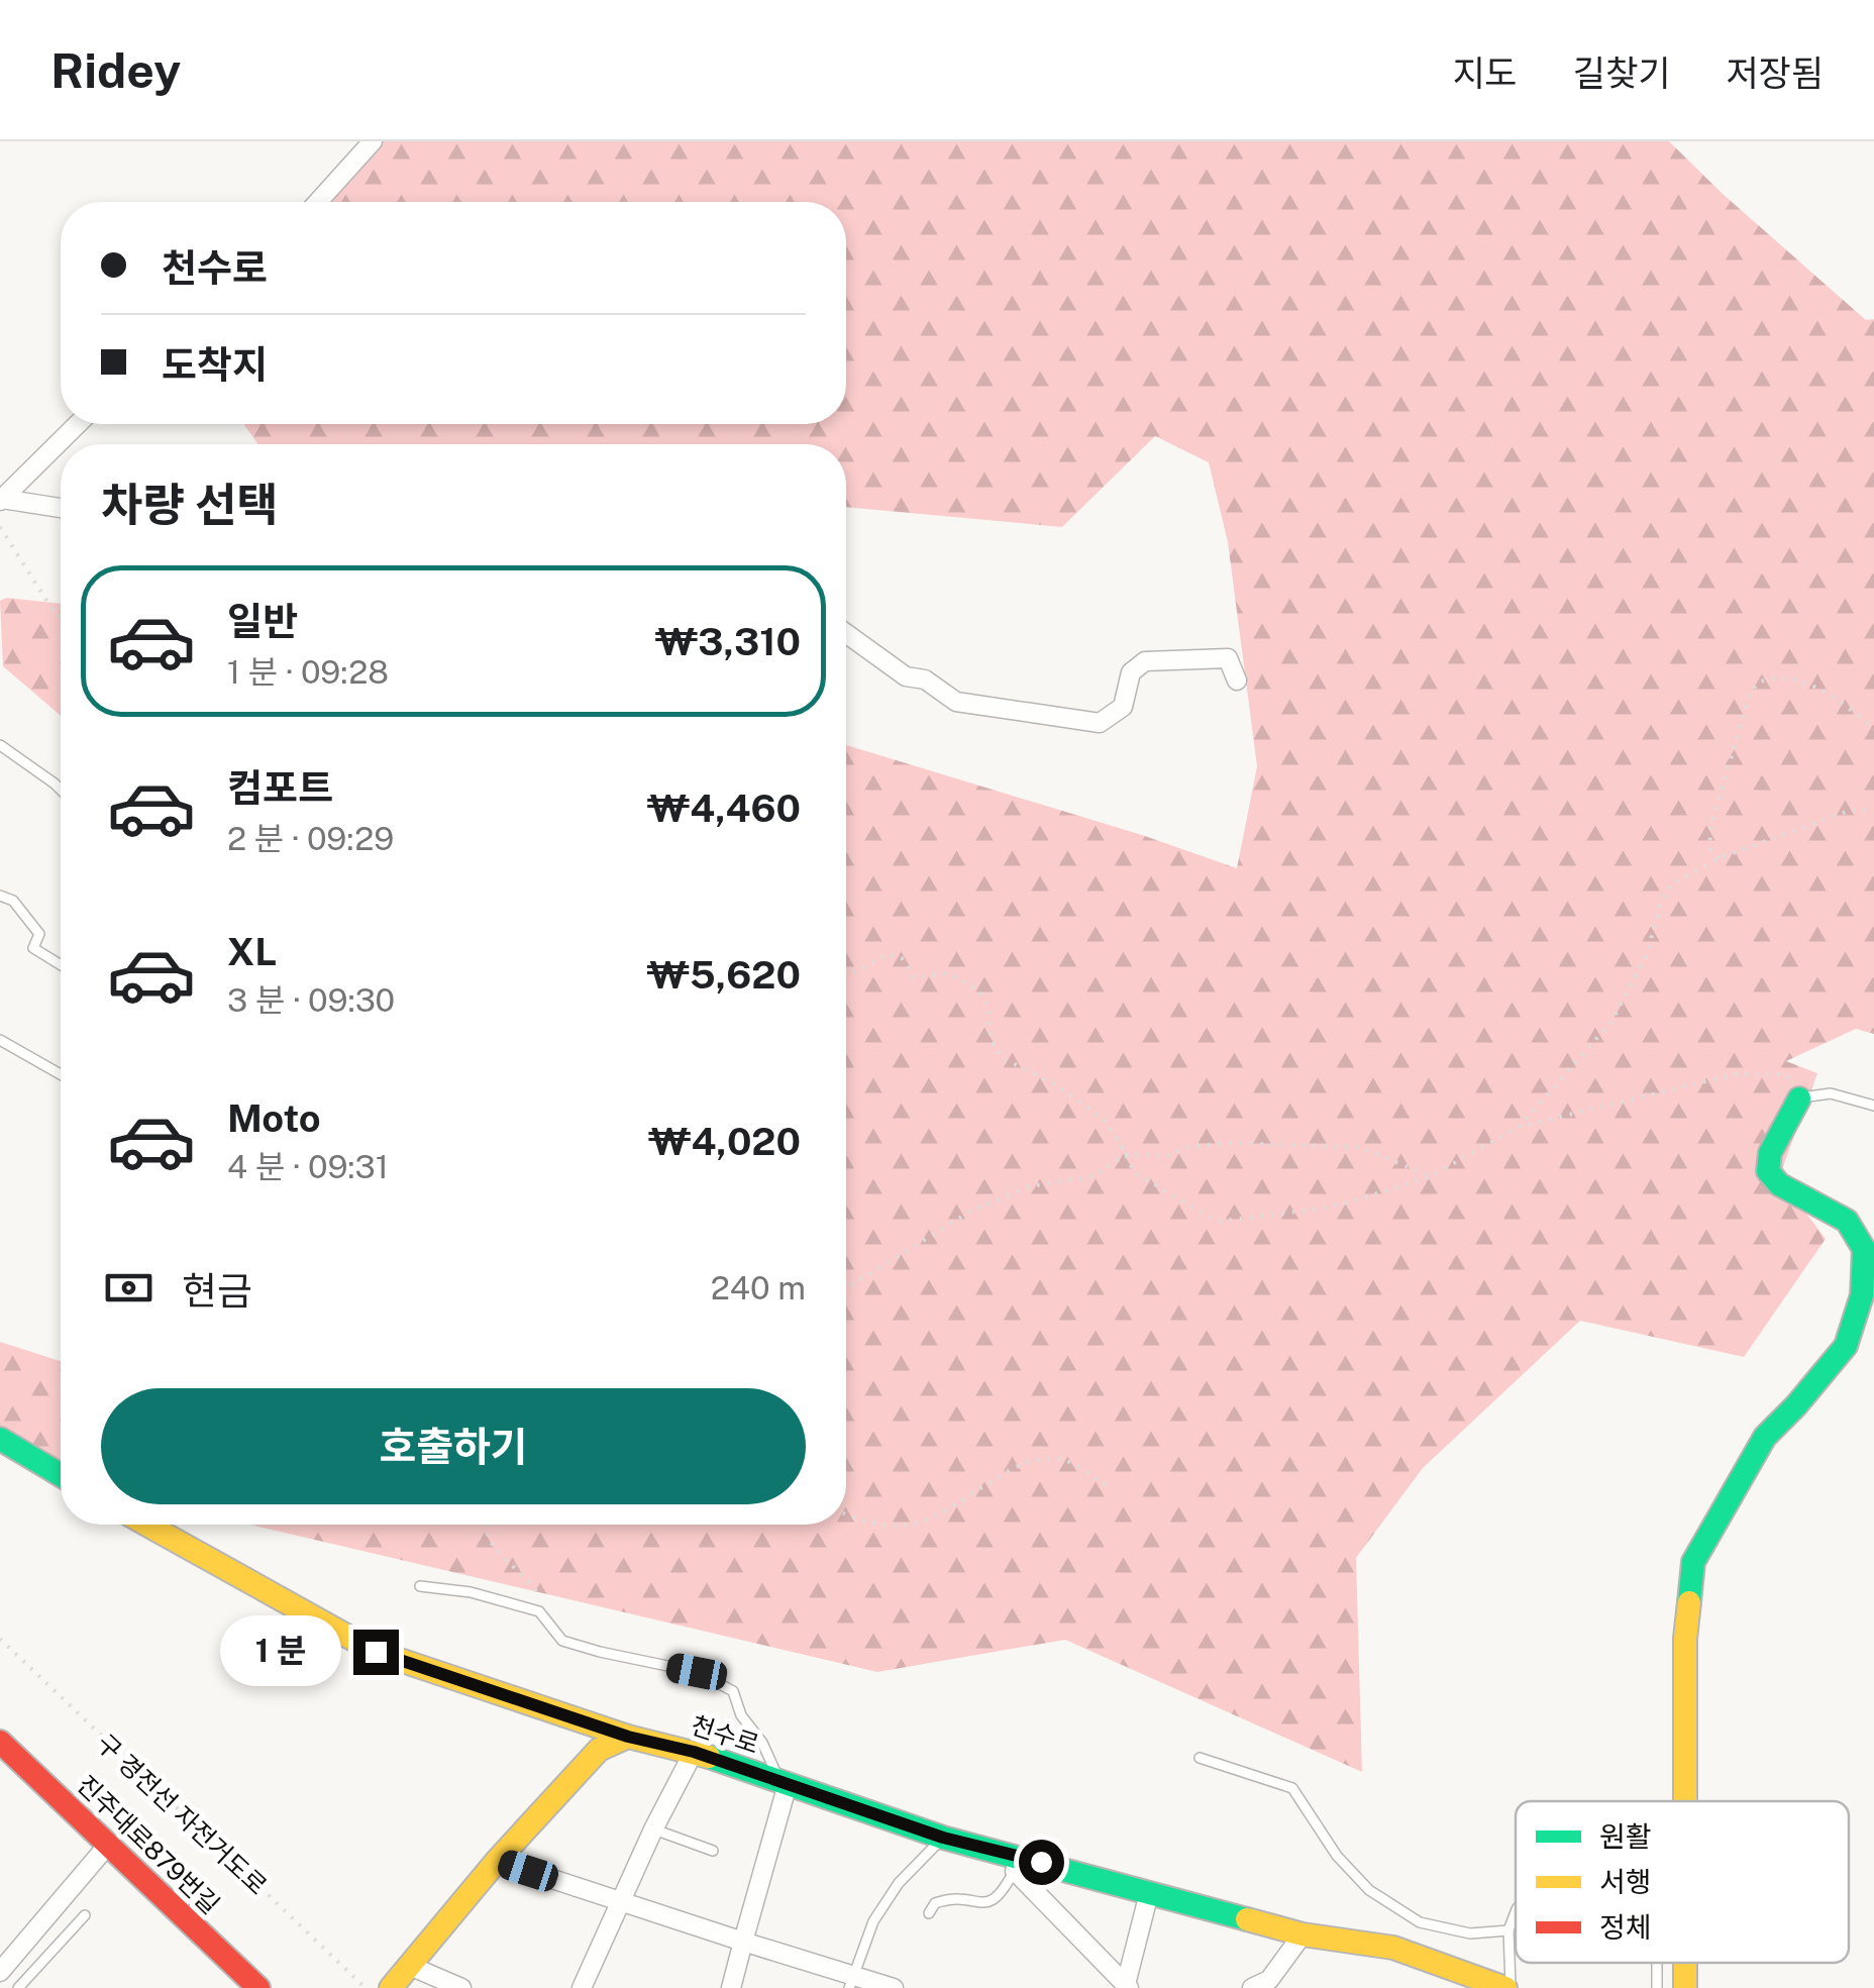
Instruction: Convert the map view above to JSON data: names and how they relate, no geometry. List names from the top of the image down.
{
  "streets": {
    "street": ["천수로", "진주대로879번길"],
    "path": ["구 경전선 자전거도로"]
  },
  "legend": ["원활", "서행", "정체"],
  "page": {
    "header": "Ridey",
    "nav": ["지도", "길찾기", "저장됨"],
    "banner": ["천수로", "도착지"],
    "heading": "차량 선택",
    "list": [
      {
        "name": "일반",
        "note": "1 분 · 09:28",
        "value": "₩3,310"
      },
      {
        "name": "컴포트",
        "note": "2 분 · 09:29",
        "value": "₩4,460"
      },
      {
        "name": "XL",
        "note": "3 분 · 09:30",
        "value": "₩5,620"
      },
      {
        "name": "Moto",
        "note": "4 분 · 09:31",
        "value": "₩4,020"
      }
    ],
    "pay": ["현금", "240 m"],
    "buttons": "호출하기",
    "bubble": "1 분"
  }
}
